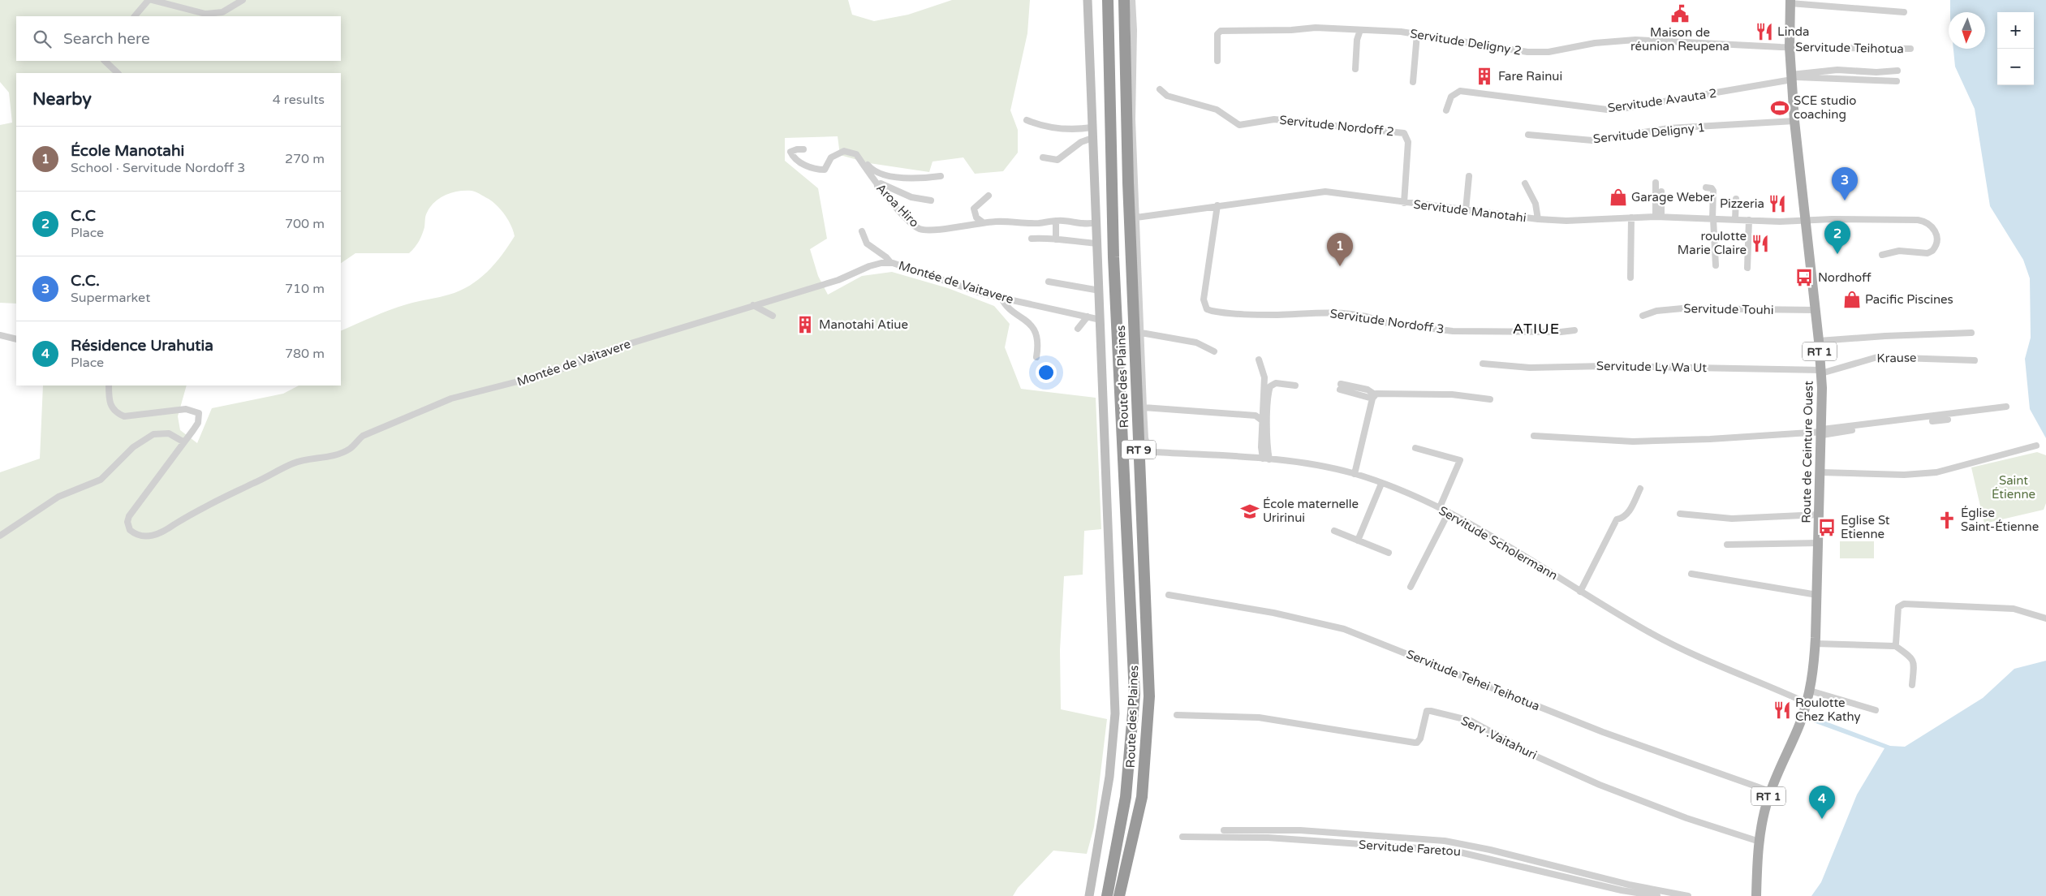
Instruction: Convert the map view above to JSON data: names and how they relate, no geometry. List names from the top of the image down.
{
  "streets": {
    "highway": ["Route des Plaines", "RT 9"],
    "main road": ["RT 1", "Route de Ceinture Ouest"],
    "street": [
      "Servitude Deligny 2",
      "Servitude Teihotua",
      "Servitude Avauta 2",
      "Servitude Nordoff 2",
      "Servitude Deligny 1",
      "Aroa Hiro",
      "Servitude Manotahi",
      "Montée de Vaitavere",
      "Servitude Touhi",
      "Servitude Nordoff 3",
      "Krause",
      "Servitude Ly Wa Ut",
      "Servitude Scholermann",
      "Servitude Tehei Teihotua",
      "Serv .Vaitahuri",
      "Servitude Faretou"
    ]
  },
  "crossings": [
    ["Servitude Deligny 2", "Servitude Teihotua"],
    ["Servitude Deligny 2", "Route de Ceinture Ouest"],
    ["Servitude Teihotua", "Route de Ceinture Ouest"],
    ["Servitude Avauta 2", "Route de Ceinture Ouest"],
    ["Servitude Nordoff 2", "Servitude Manotahi"],
    ["Servitude Deligny 1", "Route de Ceinture Ouest"],
    ["Aroa Hiro", "Route des Plaines"],
    ["Servitude Manotahi", "Servitude Nordoff 3"],
    ["Servitude Manotahi", "Route de Ceinture Ouest"],
    ["Montée de Vaitavere", "Route des Plaines"],
    ["Servitude Touhi", "Route de Ceinture Ouest"],
    ["Krause", "Servitude Ly Wa Ut"],
    ["Krause", "Route de Ceinture Ouest"],
    ["Servitude Ly Wa Ut", "Route de Ceinture Ouest"],
    ["Route de Ceinture Ouest", "Servitude Scholermann"],
    ["Route de Ceinture Ouest", "Servitude Tehei Teihotua"],
    ["Route de Ceinture Ouest", "Serv .Vaitahuri"]
  ],
  "districts": ["ATIUE"],
  "parks": ["Saint Étienne"],
  "places": {
    "public building": ["Maison de réunion Reupena"],
    "restaurant": [
      "Linda",
      "Pizzeria",
      "roulotte Marie Claire",
      "Roulotte Chez Kathy"
    ],
    "building": ["Fare Rainui", "Manotahi Atiue"],
    "sports": ["SCE studio coaching"],
    "shop": ["Garage Weber", "Pacific Piscines"],
    "bus stop": ["Nordhoff", "Eglise St Etienne"],
    "school or university": ["École maternelle Uririnui"],
    "church": ["Église Saint-Étienne"]
  },
  "north": "bottom",
  "page": {
    "map_buttons": ["+", "−"],
    "search": "Search here",
    "heading": ["Nearby", "4 results"],
    "list": [
      {
        "mark": "1",
        "name": "École Manotahi",
        "note": "School · Servitude Nordoff 3",
        "value": "270 m"
      },
      {
        "mark": "2",
        "name": "C.C",
        "note": "Place",
        "value": "700 m"
      },
      {
        "mark": "3",
        "name": "C.C.",
        "note": "Supermarket",
        "value": "710 m"
      },
      {
        "mark": "4",
        "name": "Résidence Urahutia",
        "note": "Place",
        "value": "780 m"
      }
    ],
    "pins": [
      "3",
      "2",
      "1",
      "4"
    ]
  }
}
